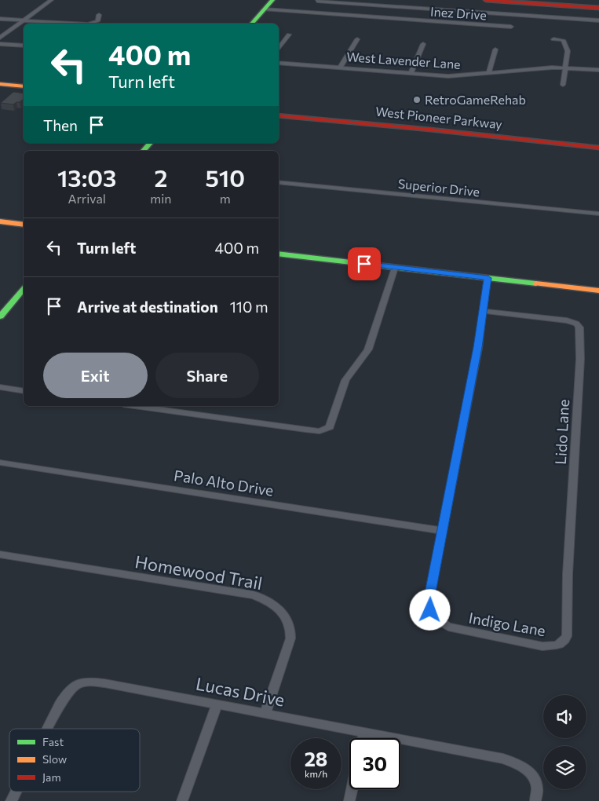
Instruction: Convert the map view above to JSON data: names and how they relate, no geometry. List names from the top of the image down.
{
  "streets": {
    "main road": ["West Pioneer Parkway"],
    "street": [
      "Inez Drive",
      "West Lavender Lane",
      "Superior Drive",
      "Lido Lane",
      "Palo Alto Drive",
      "Homewood Trail",
      "Indigo Lane",
      "Lucas Drive"
    ]
  },
  "crossings": [
    ["Lido Lane", "Indigo Lane"],
    ["Palo Alto Drive", "Indigo Lane"],
    ["Homewood Trail", "Lucas Drive"]
  ],
  "places": ["RetroGameRehab"],
  "legend": ["Fast", "Slow", "Jam"],
  "page": {
    "turn": ["400 m", "Turn left"],
    "then": "Then",
    "eta": [
      "13:03",
      "Arrival",
      "2",
      "min",
      "510",
      "m"
    ],
    "list": [
      {
        "name": "Turn left",
        "value": "400 m"
      },
      {
        "name": "Arrive at destination",
        "value": "110 m"
      }
    ],
    "buttons": ["Exit", "Share"],
    "speed": "28 km/h",
    "limit": "30"
  }
}
